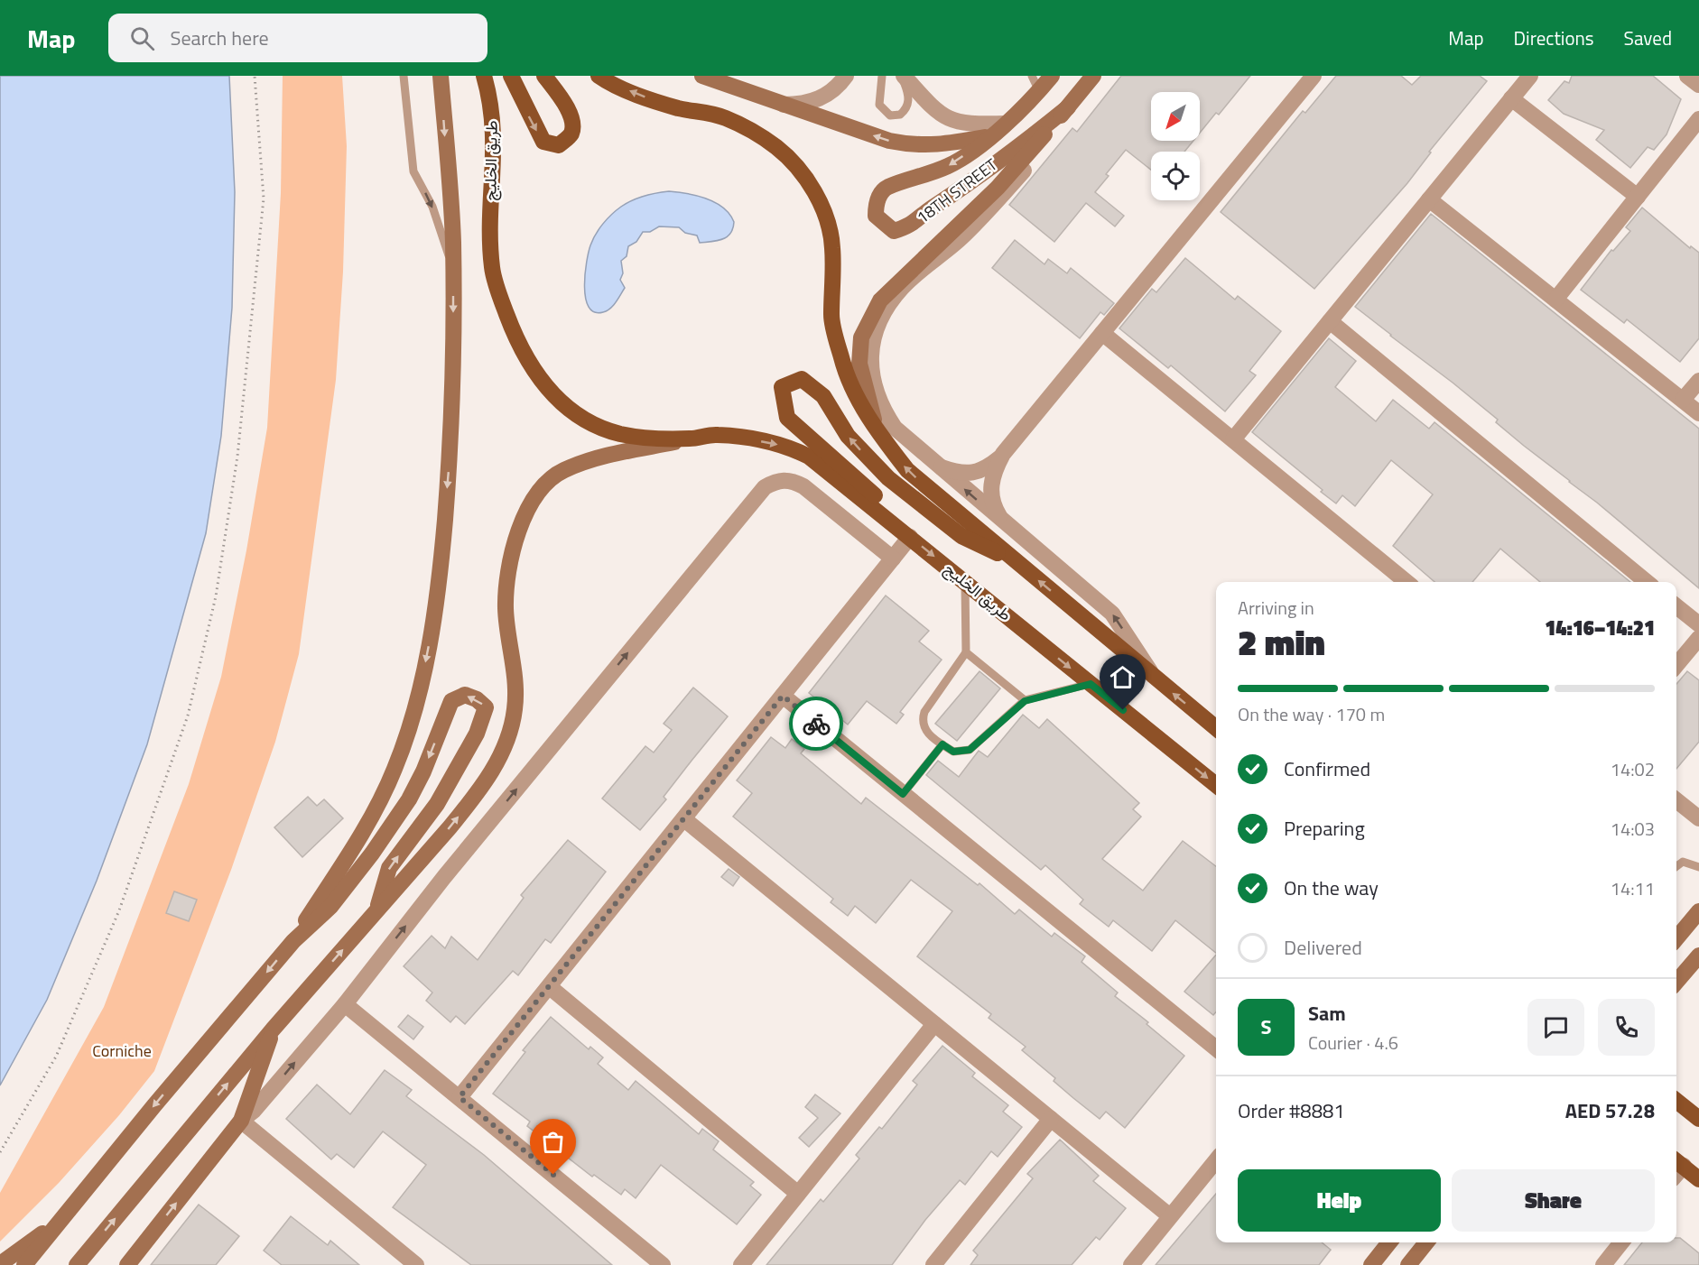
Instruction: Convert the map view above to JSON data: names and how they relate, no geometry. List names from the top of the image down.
{
  "streets": {
    "main road": ["طريق الخليج", "18TH STREET"]
  },
  "parks": ["Corniche"],
  "north": "bottom left",
  "page": {
    "header": "Map",
    "search": "Search here",
    "nav": ["Map", "Directions", "Saved"],
    "heading": ["2 min", "Arriving in", "14:16–14:21"],
    "panel": [
      "Sam",
      "Courier · 4.6",
      "Order #8881",
      "AED 57.28"
    ],
    "bar": "On the way · 170 m",
    "list": [
      ["Confirmed", "14:02"],
      ["Preparing", "14:03"],
      ["On the way", "14:11"],
      "Delivered"
    ],
    "round": "S",
    "buttons": ["Help", "Share"]
  }
}
